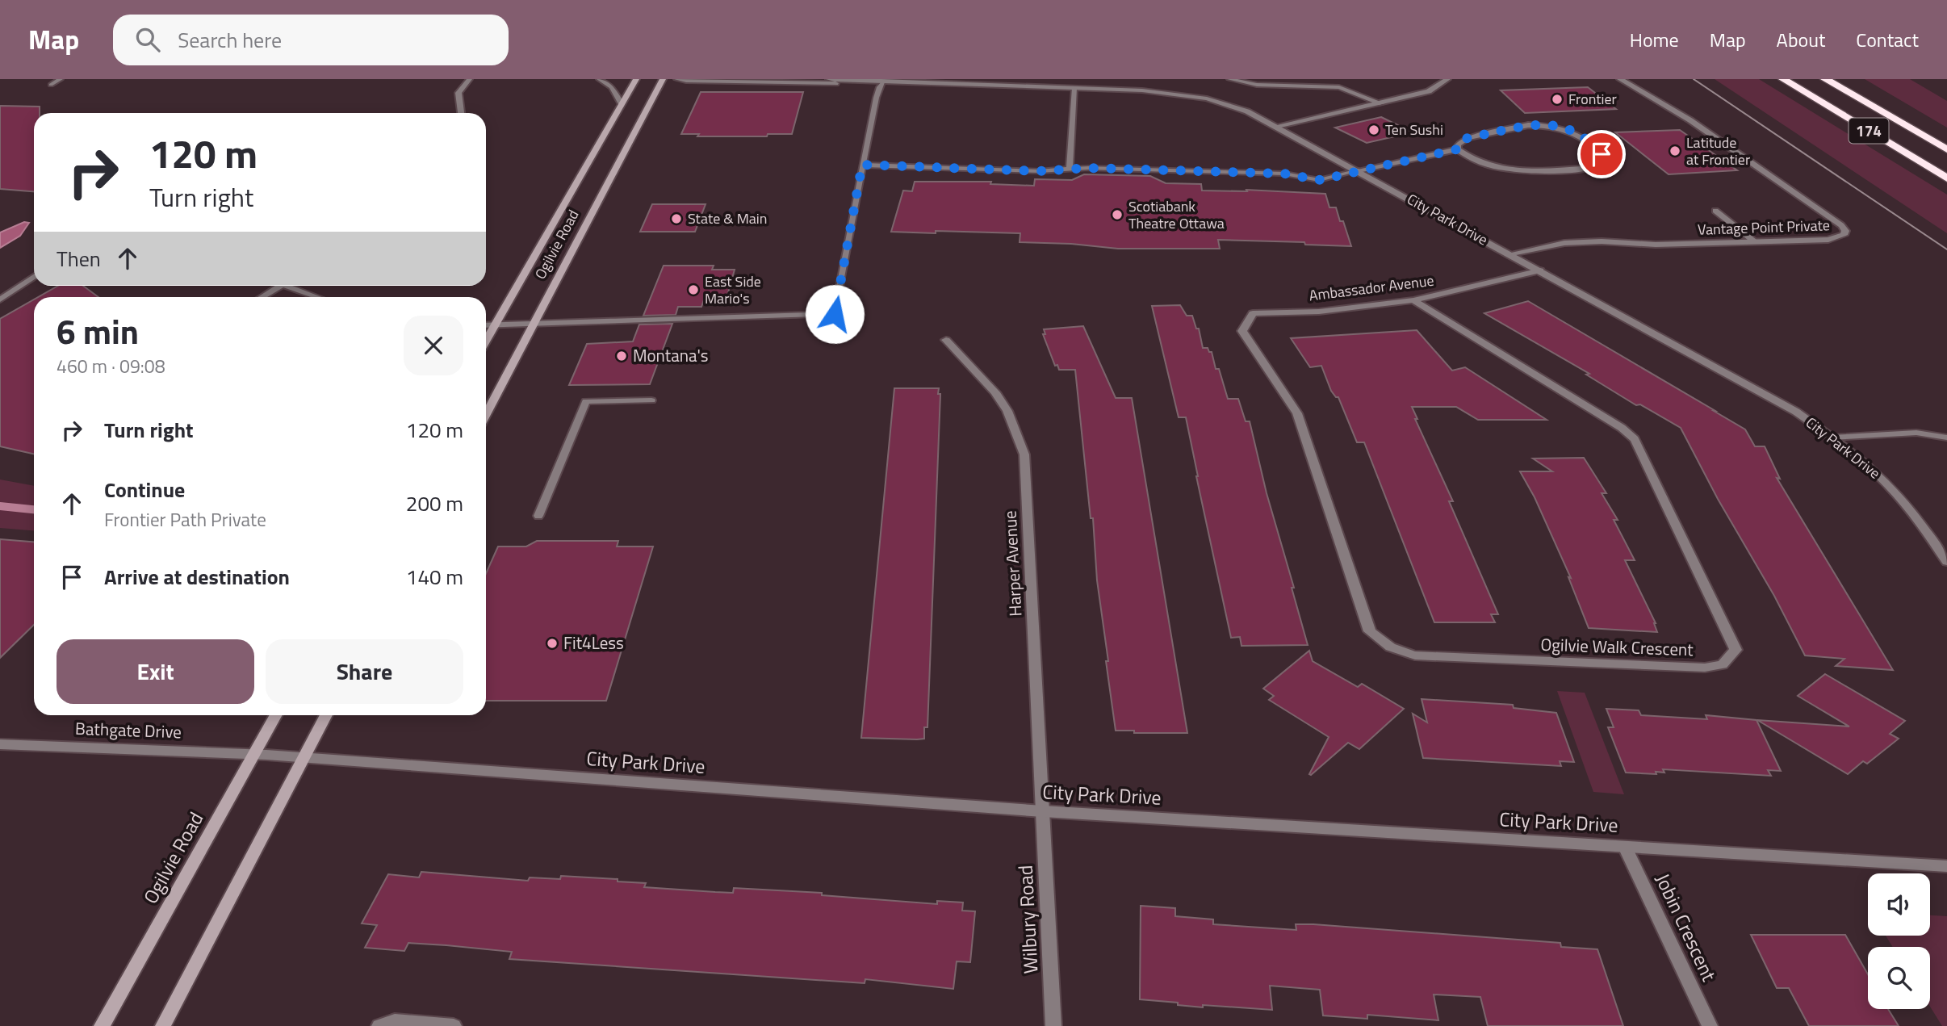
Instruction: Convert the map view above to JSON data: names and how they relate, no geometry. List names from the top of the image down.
{
  "streets": {
    "highway": ["174"],
    "main road": ["Ogilvie Road"],
    "street": [
      "City Park Drive",
      "Vantage Point Private",
      "Ambassador Avenue",
      "Harper Avenue",
      "Ogilvie Walk Crescent",
      "Bathgate Drive",
      "Wilbury Road",
      "Jobin Crescent"
    ]
  },
  "crossings": [
    ["City Park Drive", "Vantage Point Private"],
    ["City Park Drive", "Ogilvie Road"],
    ["City Park Drive", "Ambassador Avenue"],
    ["City Park Drive", "Harper Avenue"],
    ["City Park Drive", "Bathgate Drive"],
    ["City Park Drive", "Wilbury Road"],
    ["City Park Drive", "Jobin Crescent"],
    ["Ogilvie Road", "Bathgate Drive"],
    ["Ambassador Avenue", "Ogilvie Walk Crescent"],
    ["Harper Avenue", "Wilbury Road"]
  ],
  "places": [
    "Frontier",
    "Ten Sushi",
    "Latitude at Frontier",
    "Scotiabank Theatre Ottawa",
    "State & Main",
    "East Side Mario's",
    "Montana's",
    "Fit4Less"
  ],
  "page": {
    "header": "Map",
    "search": "Search here",
    "nav": [
      "Home",
      "Map",
      "About",
      "Contact"
    ],
    "turn": ["120 m", "Turn right"],
    "then": "Then",
    "heading": ["6 min", "460 m · 09:08"],
    "list": [
      {
        "name": "Turn right",
        "value": "120 m"
      },
      {
        "name": "Continue",
        "note": "Frontier Path Private",
        "value": "200 m"
      },
      {
        "name": "Arrive at destination",
        "value": "140 m"
      }
    ],
    "buttons": ["Exit", "Share"]
  }
}
